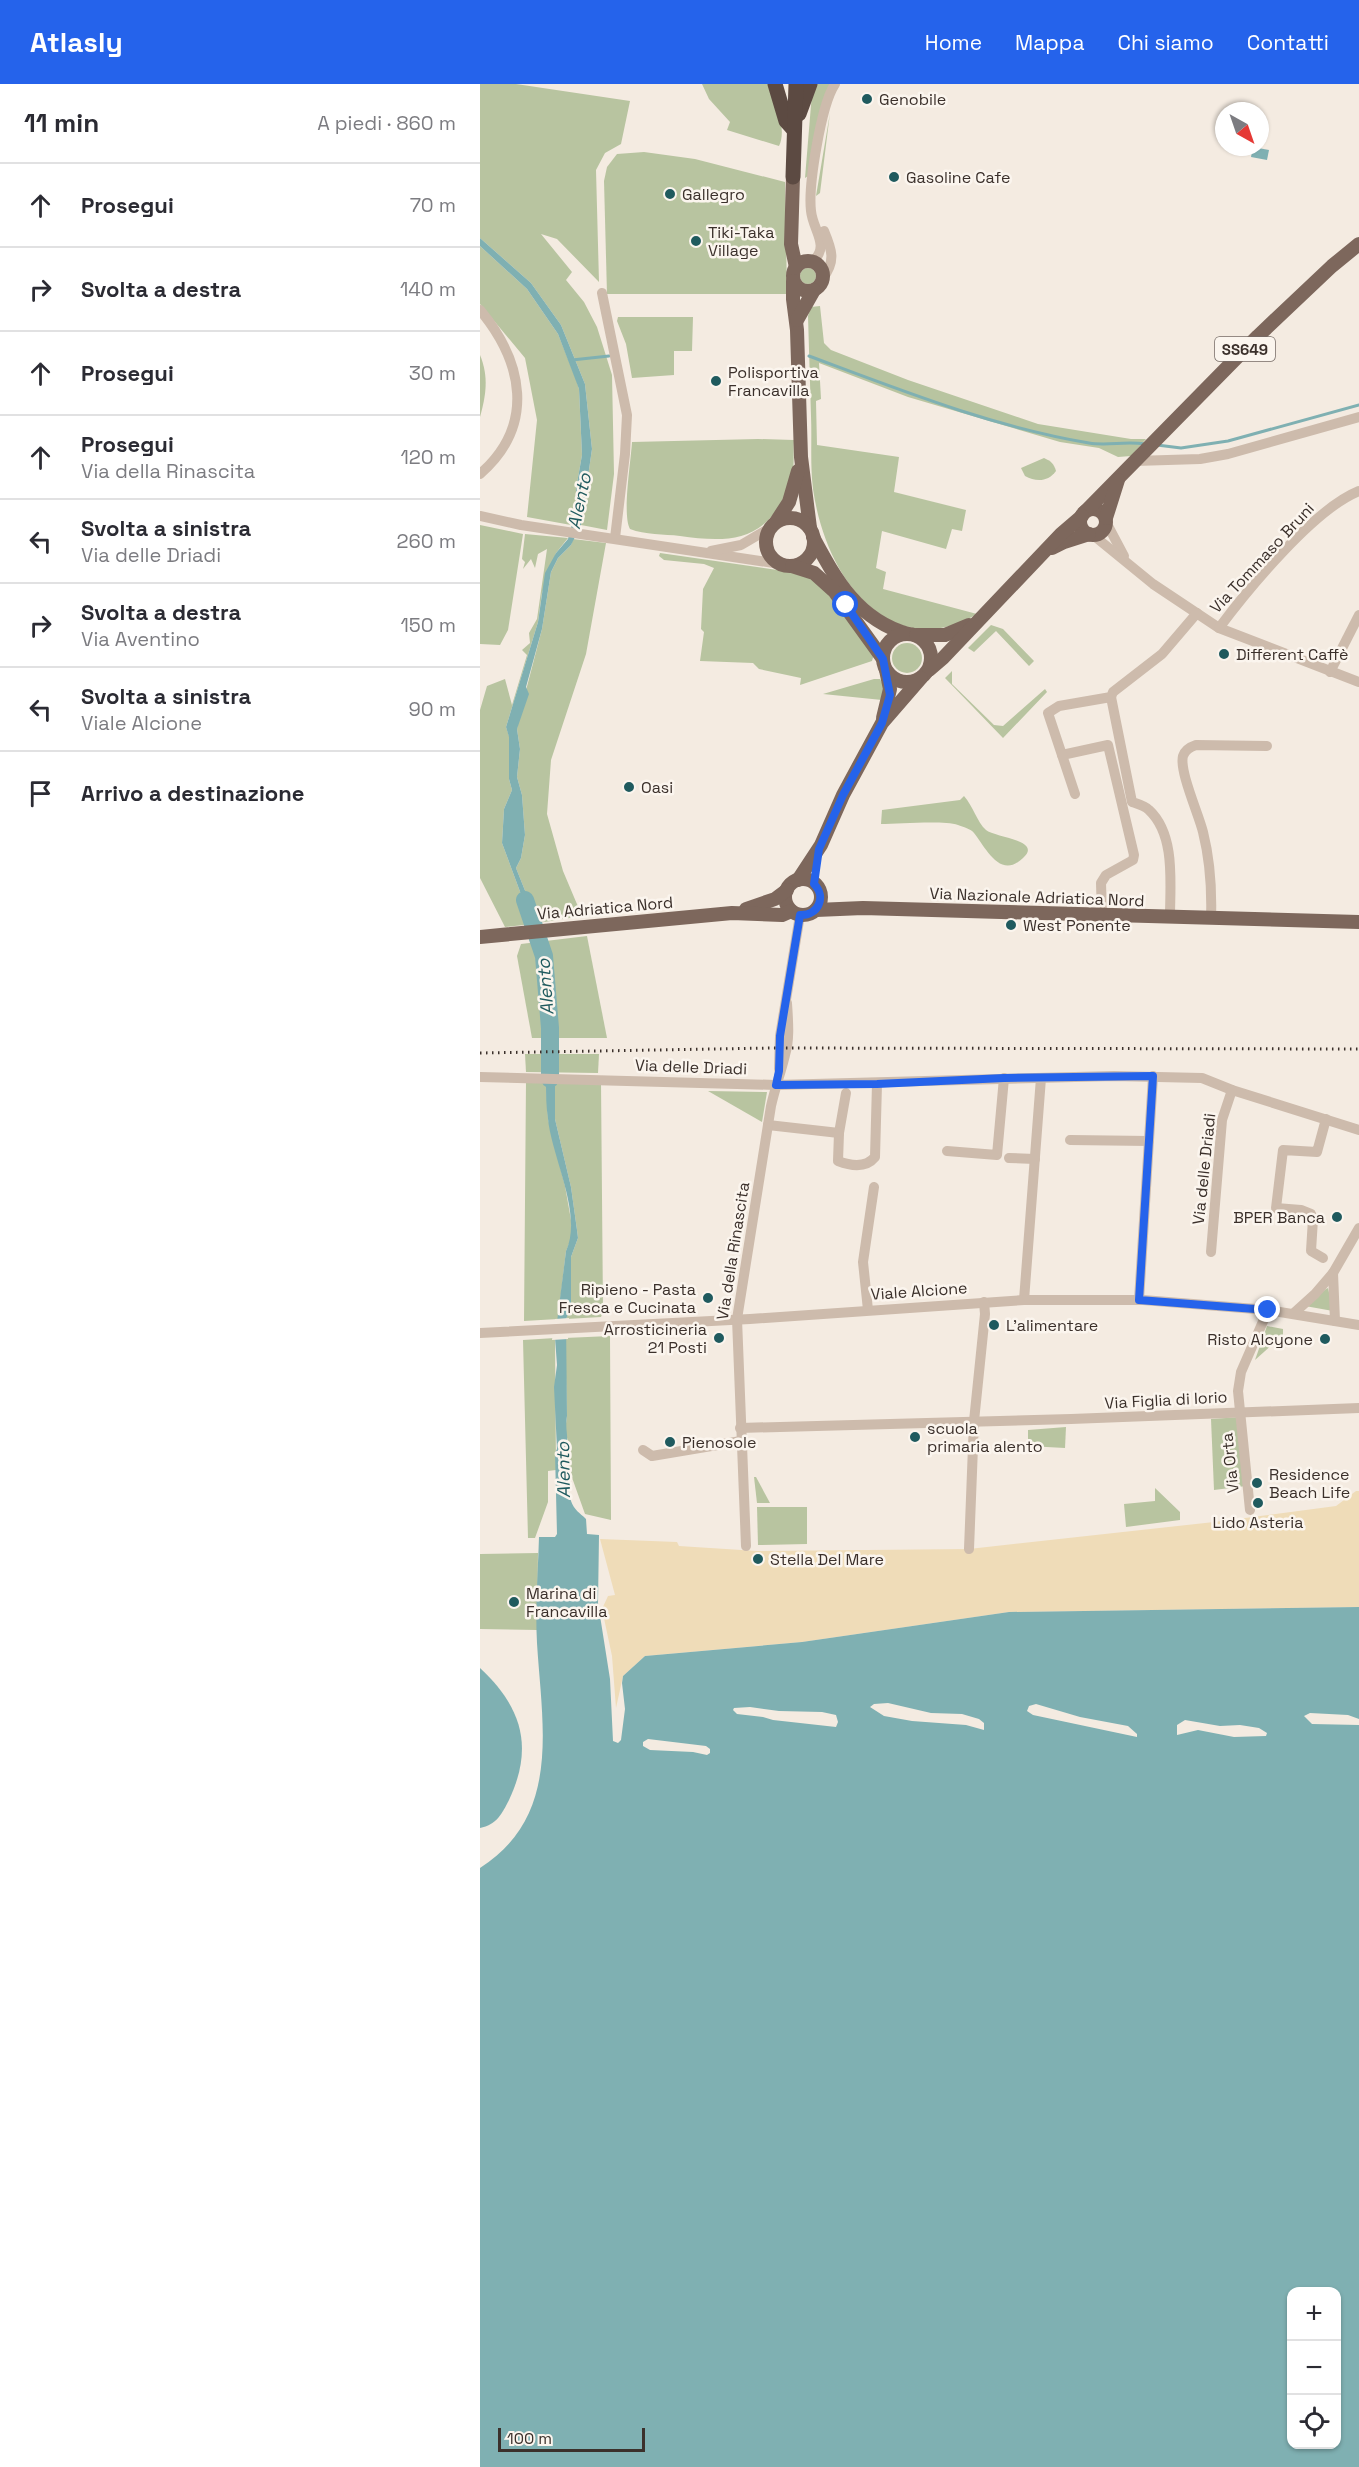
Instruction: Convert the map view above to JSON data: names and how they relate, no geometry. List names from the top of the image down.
{
  "streets": {
    "main road": ["SS649", "Via Nazionale Adriatica Nord", "Via Adriatica Nord"],
    "street": [
      "Via Tommaso Bruni",
      "Via delle Driadi",
      "Via della Rinascita",
      "Viale Alcione",
      "Via Figlia di Iorio",
      "Via Orta"
    ]
  },
  "crossings": [
    ["SS649", "Via Nazionale Adriatica Nord"],
    ["SS649", "Via Adriatica Nord"],
    ["SS649", "Via della Rinascita"],
    ["Via Nazionale Adriatica Nord", "Via Adriatica Nord"],
    ["Via Nazionale Adriatica Nord", "Via della Rinascita"],
    ["Via Adriatica Nord", "Via della Rinascita"],
    ["Via delle Driadi", "Via della Rinascita"],
    ["Via della Rinascita", "Viale Alcione"],
    ["Via della Rinascita", "Via Figlia di Iorio"],
    ["Viale Alcione", "Via Orta"],
    ["Via Figlia di Iorio", "Via Orta"]
  ],
  "water": ["Alento"],
  "places": [
    "Genobile",
    "Gasoline Cafe",
    "Gallegro",
    "Tiki-Taka Village",
    "Polisportiva Francavilla",
    "Different Caffè",
    "Oasi",
    "West Ponente",
    "BPER Banca",
    "Ripieno - Pasta Fresca e Cucinata",
    "L'alimentare",
    "Arrosticineria 21 Posti",
    "Risto Alcyone",
    "scuola primaria alento",
    "Pienosole",
    "Residence Beach Life",
    "Lido Asteria",
    "Stella Del Mare",
    "Marina di Francavilla"
  ],
  "scale_bar": "100 m",
  "north": "bottom right",
  "page": {
    "header": "Atlasly",
    "nav": [
      "Home",
      "Mappa",
      "Chi siamo",
      "Contatti"
    ],
    "heading": ["11 min", "A piedi · 860 m"],
    "list": [
      ["Prosegui", "70 m"],
      ["Svolta a destra", "140 m"],
      ["Prosegui", "30 m"],
      ["Prosegui", "Via della Rinascita", "120 m"],
      ["Svolta a sinistra", "Via delle Driadi", "260 m"],
      ["Svolta a destra", "Via Aventino", "150 m"],
      ["Svolta a sinistra", "Viale Alcione", "90 m"],
      "Arrivo a destinazione"
    ],
    "map_buttons": ["+", "−"],
    "scale": "100 m"
  }
}
